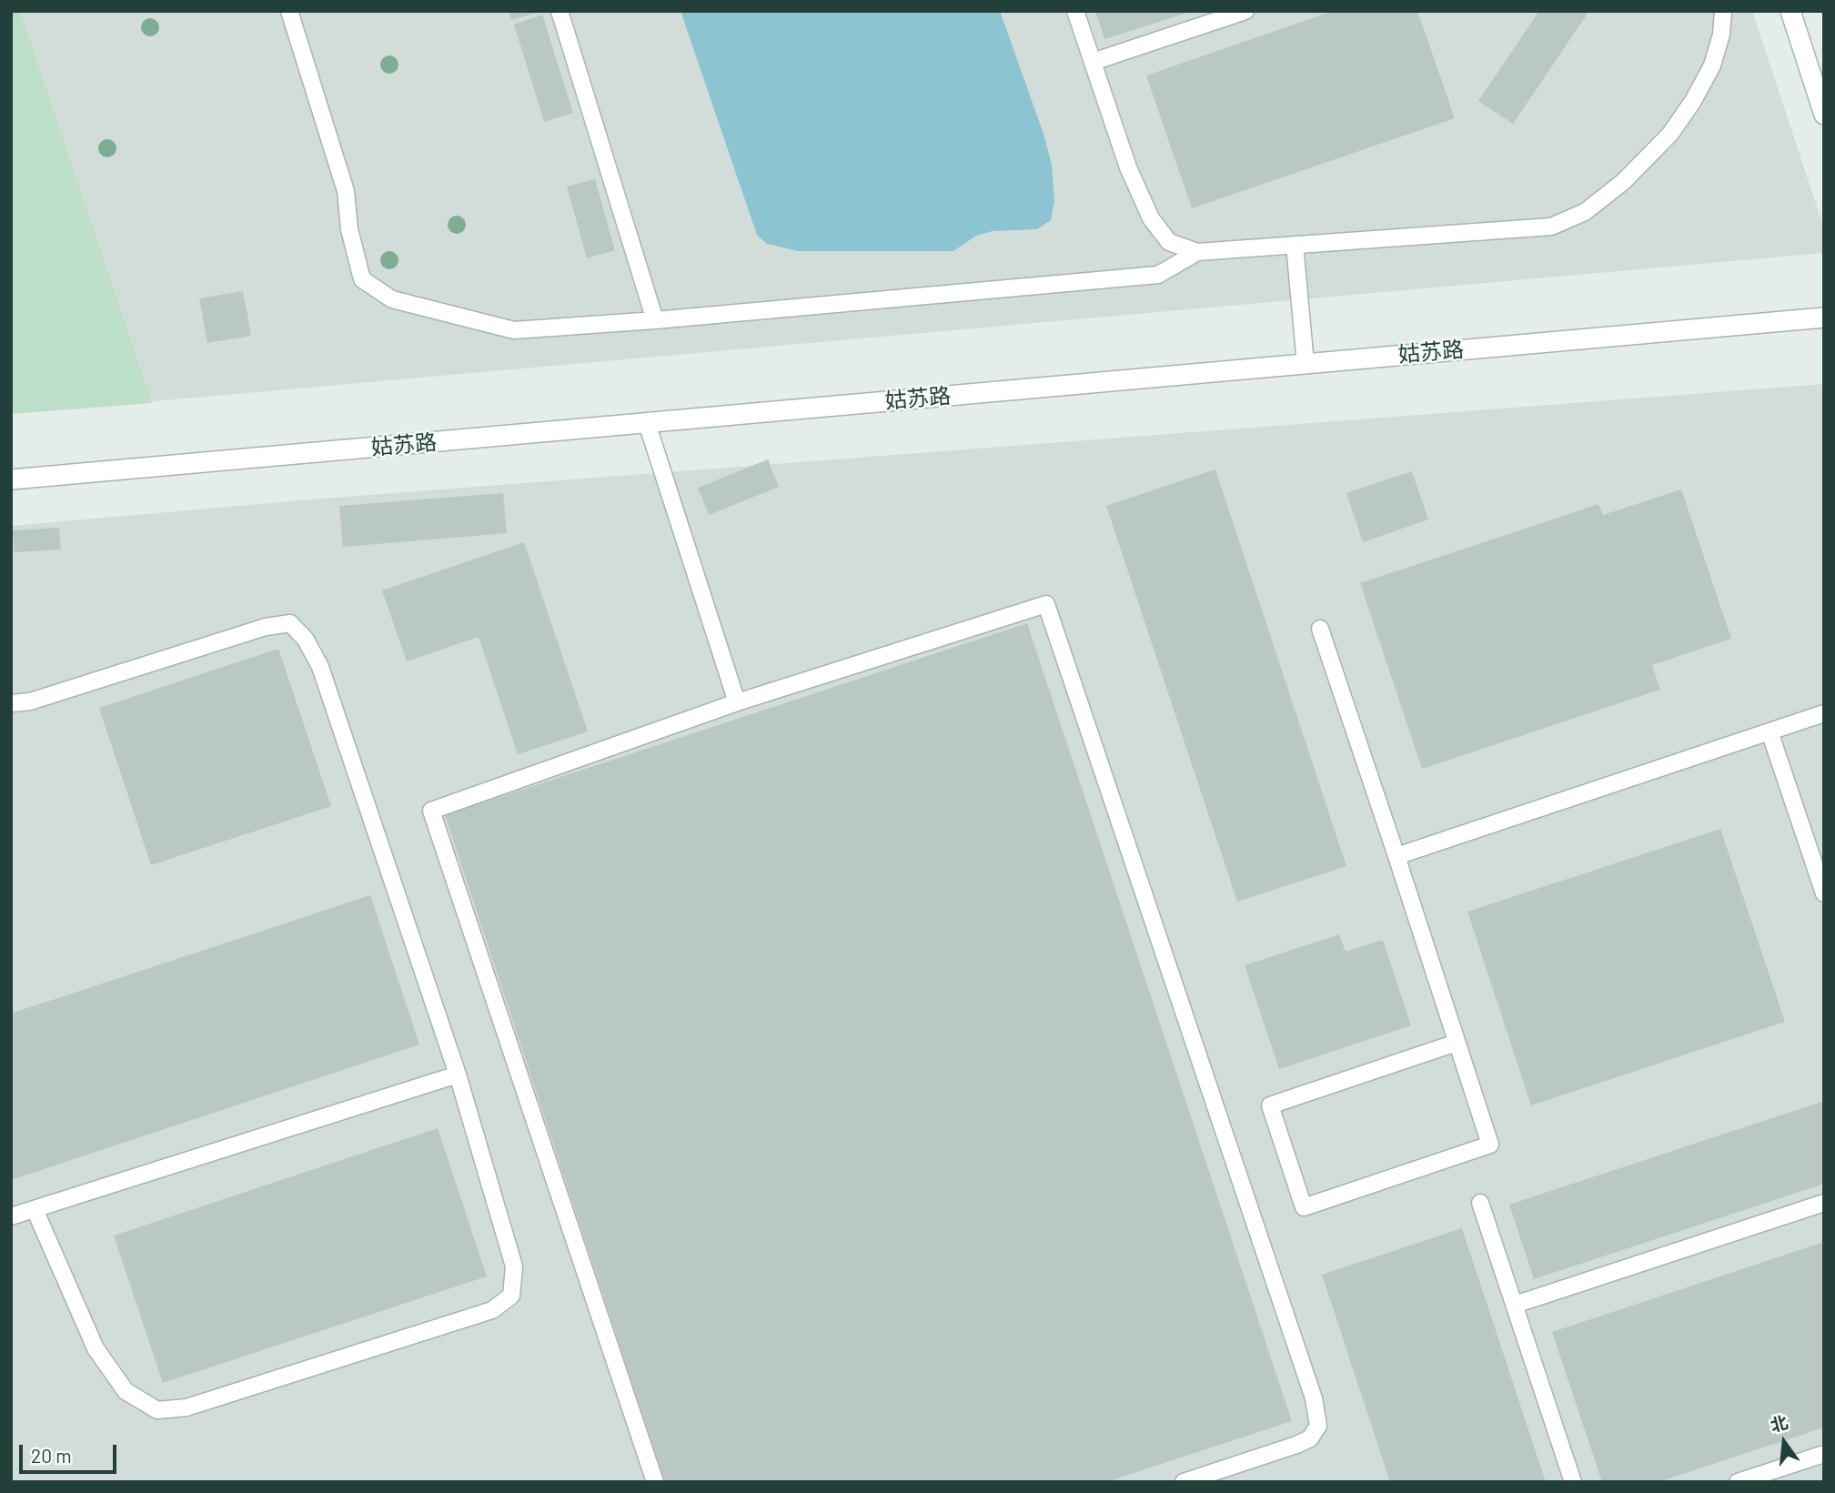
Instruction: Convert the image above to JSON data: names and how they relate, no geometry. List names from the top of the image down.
{
  "streets": {
    "street": ["姑苏路"]
  },
  "scale_bar": "20 m",
  "north": "top"
}
